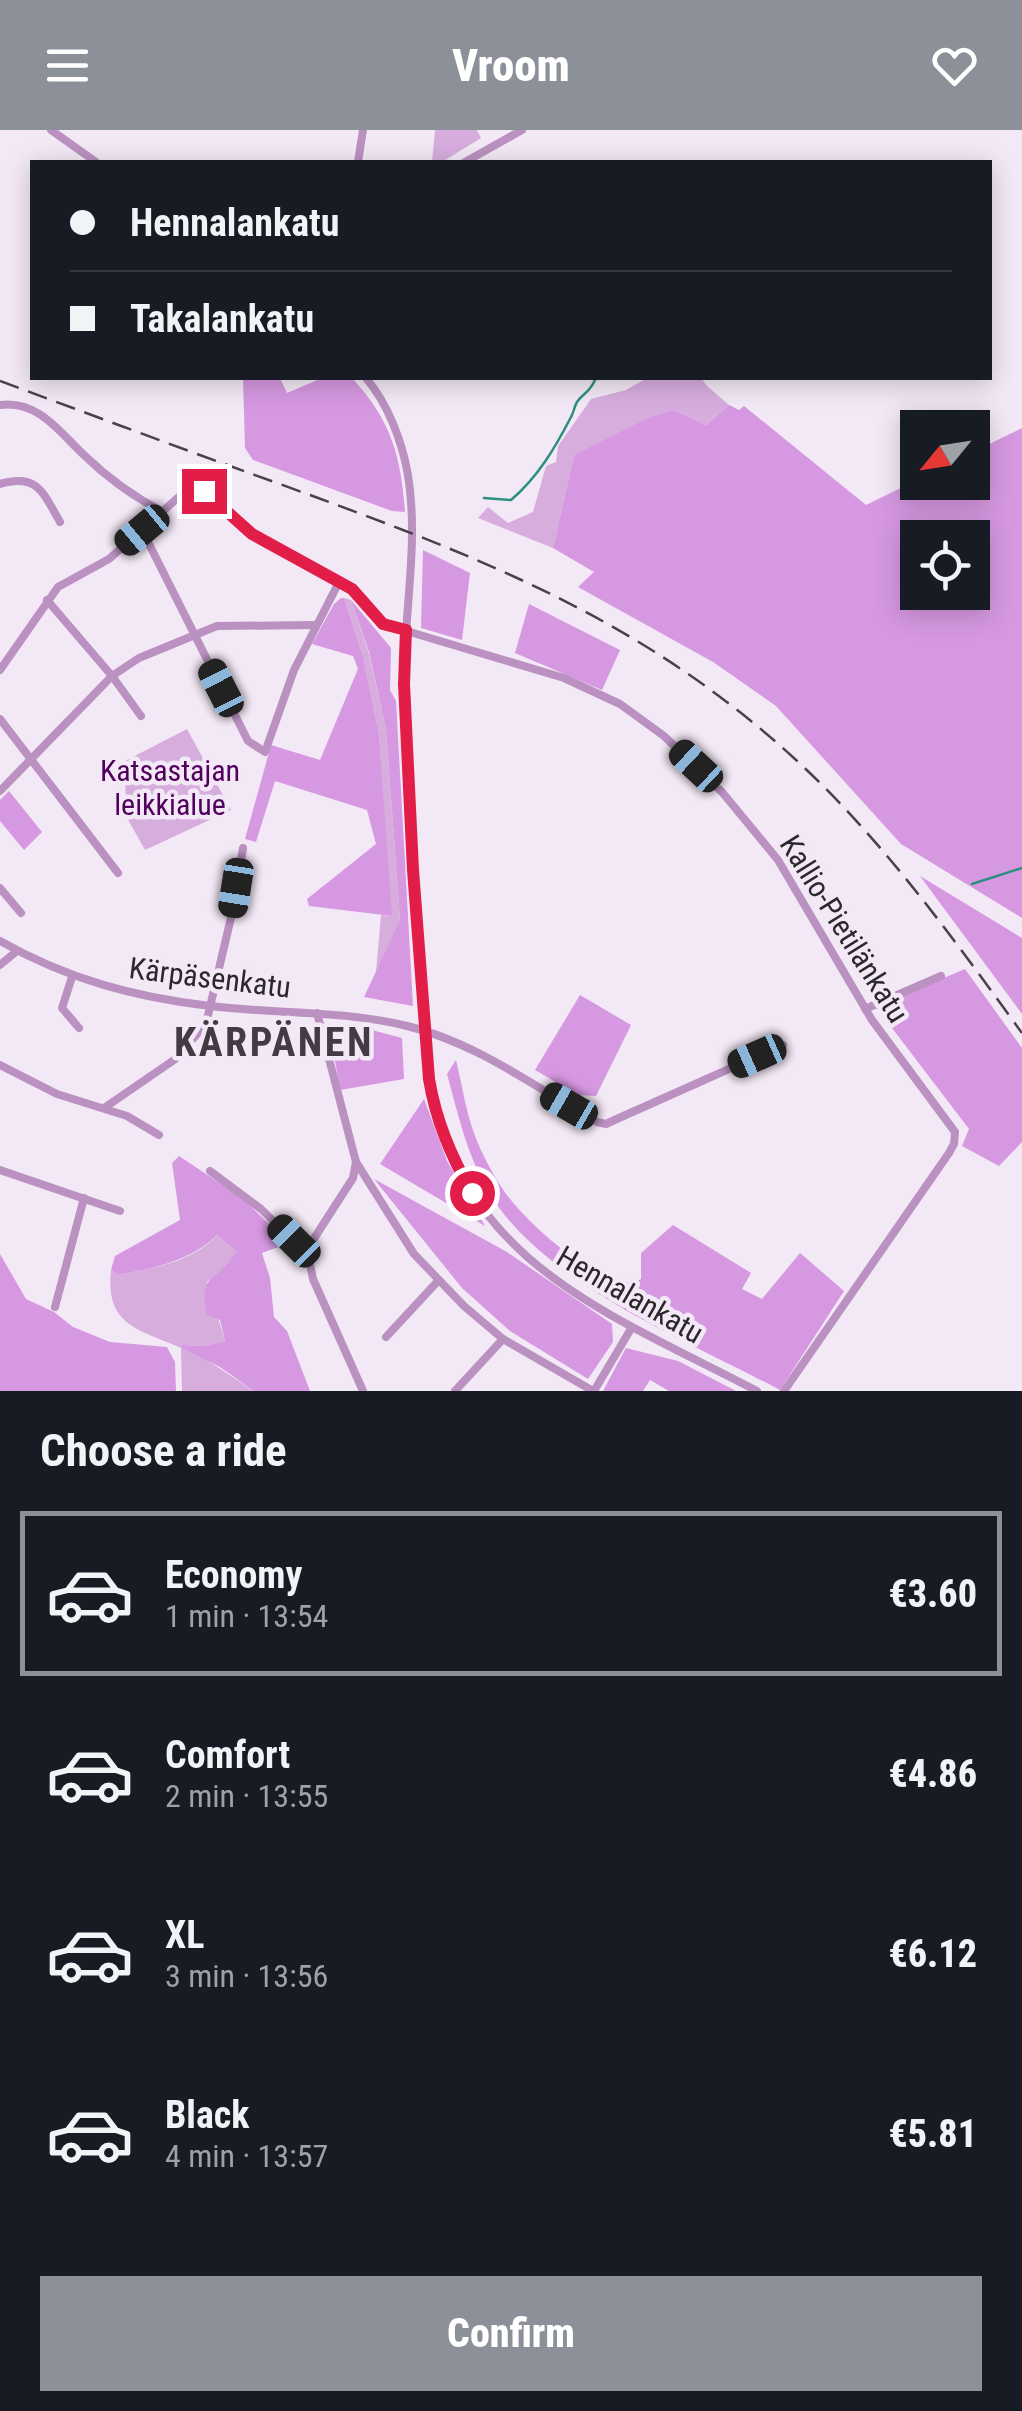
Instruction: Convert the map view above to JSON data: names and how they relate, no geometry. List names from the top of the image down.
{
  "streets": {
    "street": ["Kallio-Pietilänkatu", "Kärpäsenkatu", "Hennalankatu"]
  },
  "crossings": [
    ["Kallio-Pietilänkatu", "Hennalankatu"],
    ["Kärpäsenkatu", "Hennalankatu"]
  ],
  "districts": ["KÄRPÄNEN"],
  "parks": ["Katsastajan leikkialue"],
  "north": "bottom left",
  "page": {
    "header": "Vroom",
    "banner": ["Hennalankatu", "Takalankatu"],
    "heading": "Choose a ride",
    "list": [
      {
        "name": "Economy",
        "note": "1 min · 13:54",
        "value": "€3.60"
      },
      {
        "name": "Comfort",
        "note": "2 min · 13:55",
        "value": "€4.86"
      },
      {
        "name": "XL",
        "note": "3 min · 13:56",
        "value": "€6.12"
      },
      {
        "name": "Black",
        "note": "4 min · 13:57",
        "value": "€5.81"
      }
    ],
    "buttons": "Confirm"
  }
}
